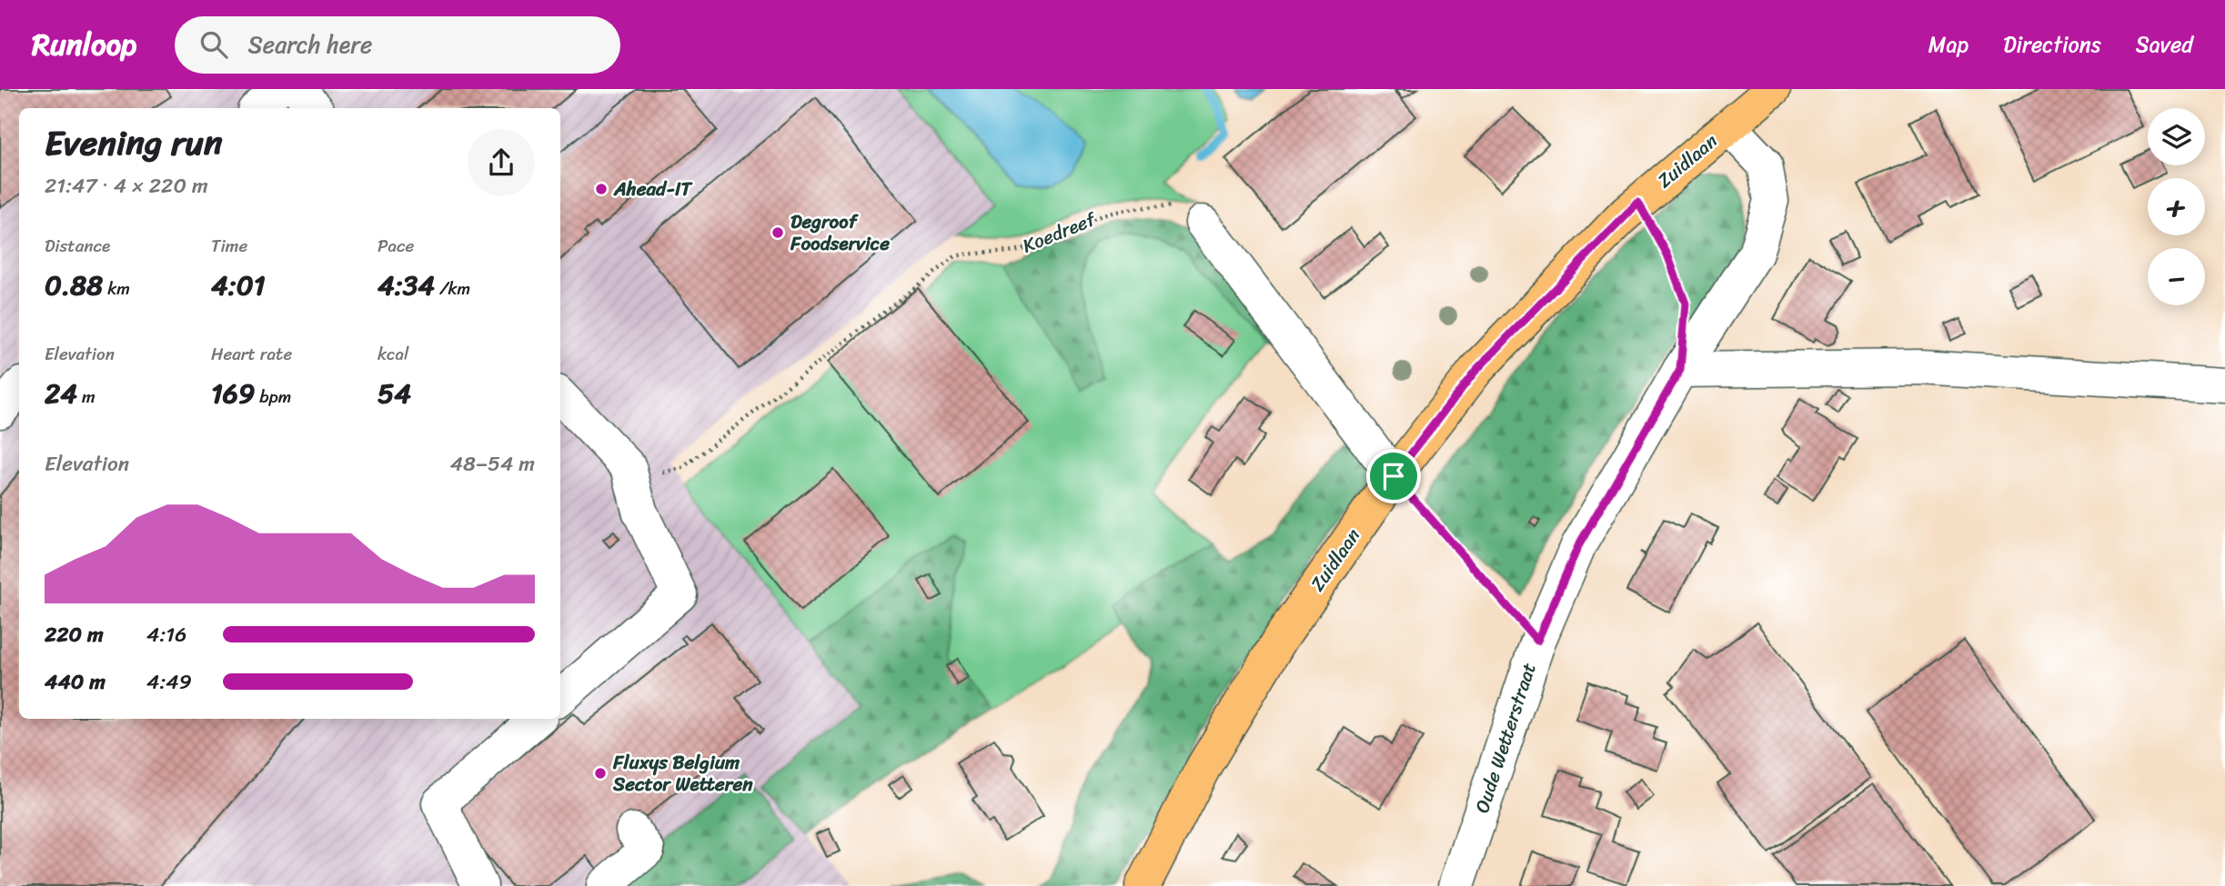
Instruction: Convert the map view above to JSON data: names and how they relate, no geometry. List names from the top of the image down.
{
  "streets": {
    "main road": ["Zuidlaan"],
    "street": ["Oude Wetterstraat"],
    "path": ["Koedreef"]
  },
  "crossings": [
    ["Zuidlaan", "Oude Wetterstraat"]
  ],
  "places": ["Ahead-IT", "Degroof Foodservice", "Fluxys Belgium Sector Wetteren"],
  "page": {
    "header": "Runloop",
    "search": "Search here",
    "nav": ["Map", "Directions", "Saved"],
    "map_buttons": ["+", "−"],
    "heading": ["Evening run", "21:47 · 4 × 220 m"],
    "stats": [
      ["Distance", "0.88 km"],
      ["Time", "4:01"],
      ["Pace", "4:34 /km"],
      ["Elevation", "24 m"],
      ["Heart rate", "169 bpm"],
      ["kcal", "54"]
    ],
    "chart": ["Elevation", "48–54 m"],
    "list": [
      {
        "name": "220 m",
        "note": "4:16"
      },
      {
        "name": "440 m",
        "note": "4:49"
      }
    ]
  }
}
